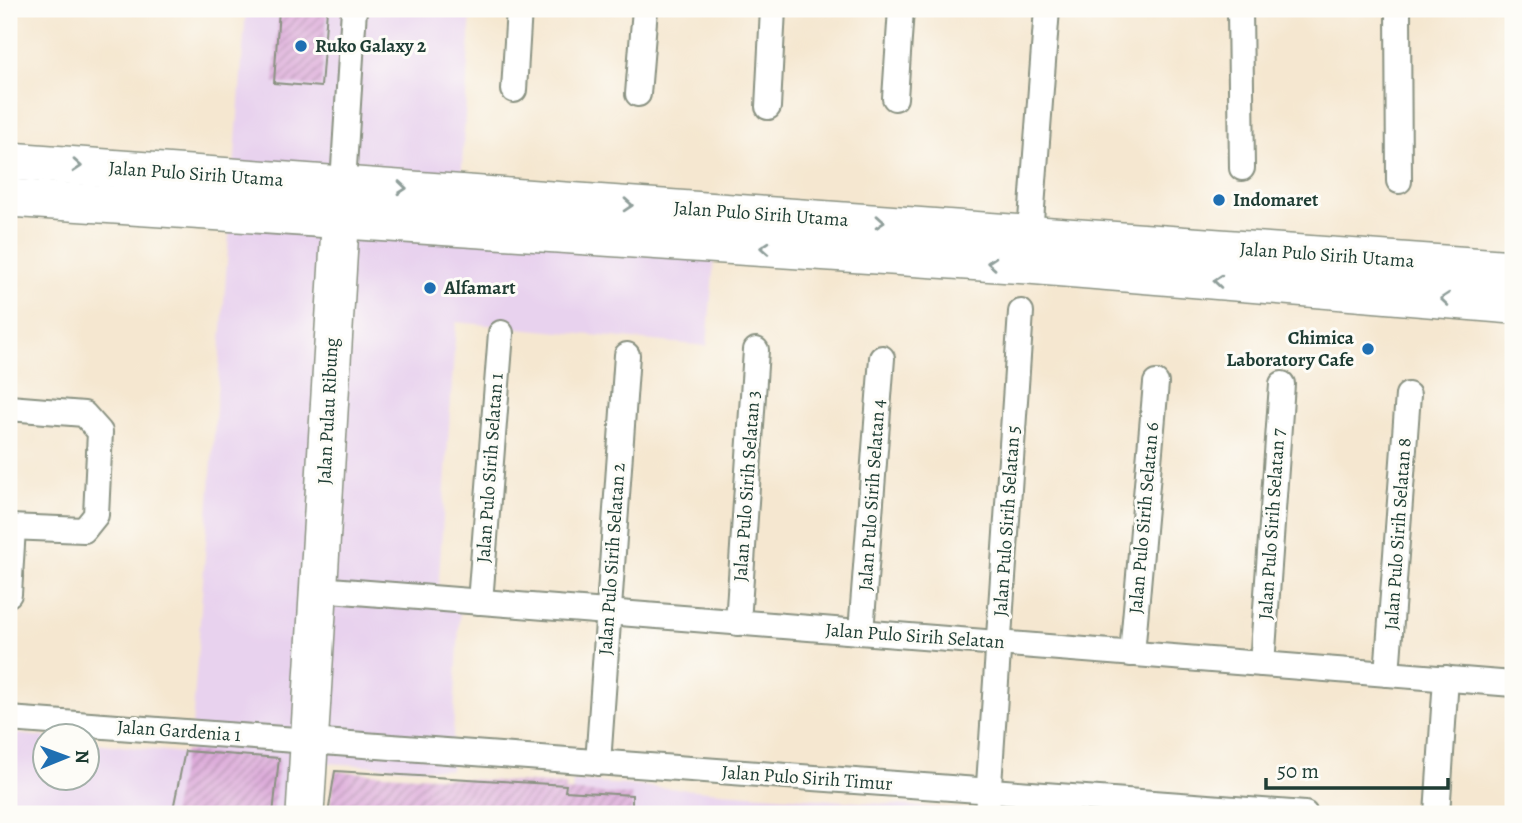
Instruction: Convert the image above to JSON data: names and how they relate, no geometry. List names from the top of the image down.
{
  "streets": {
    "main road": ["Jalan Pulo Sirih Utama", "Jalan Pulau Ribung"],
    "street": [
      "Jalan Pulo Sirih Selatan 1",
      "Jalan Pulo Sirih Selatan 3",
      "Jalan Pulo Sirih Selatan 4",
      "Jalan Pulo Sirih Selatan 6",
      "Jalan Pulo Sirih Selatan 5",
      "Jalan Pulo Sirih Selatan 7",
      "Jalan Pulo Sirih Selatan 8",
      "Jalan Pulo Sirih Selatan 2",
      "Jalan Pulo Sirih Selatan",
      "Jalan Gardenia 1",
      "Jalan Pulo Sirih Timur"
    ]
  },
  "crossings": [
    ["Jalan Pulo Sirih Utama", "Jalan Pulau Ribung"],
    ["Jalan Pulau Ribung", "Jalan Pulo Sirih Selatan"],
    ["Jalan Pulau Ribung", "Jalan Gardenia 1"],
    ["Jalan Pulau Ribung", "Jalan Pulo Sirih Timur"],
    ["Jalan Pulo Sirih Selatan 1", "Jalan Pulo Sirih Selatan"],
    ["Jalan Pulo Sirih Selatan 3", "Jalan Pulo Sirih Selatan"],
    ["Jalan Pulo Sirih Selatan 4", "Jalan Pulo Sirih Selatan"],
    ["Jalan Pulo Sirih Selatan 6", "Jalan Pulo Sirih Selatan"],
    ["Jalan Pulo Sirih Selatan 5", "Jalan Pulo Sirih Selatan"],
    ["Jalan Pulo Sirih Selatan 5", "Jalan Pulo Sirih Timur"],
    ["Jalan Pulo Sirih Selatan 7", "Jalan Pulo Sirih Selatan"],
    ["Jalan Pulo Sirih Selatan 8", "Jalan Pulo Sirih Selatan"],
    ["Jalan Pulo Sirih Selatan 2", "Jalan Pulo Sirih Selatan"],
    ["Jalan Pulo Sirih Selatan 2", "Jalan Pulo Sirih Timur"],
    ["Jalan Gardenia 1", "Jalan Pulo Sirih Timur"]
  ],
  "places": [
    "Ruko Galaxy 2",
    "Indomaret",
    "Alfamart",
    "Chimica Laboratory Cafe"
  ],
  "scale_bar": "50 m",
  "north": "right"
}
